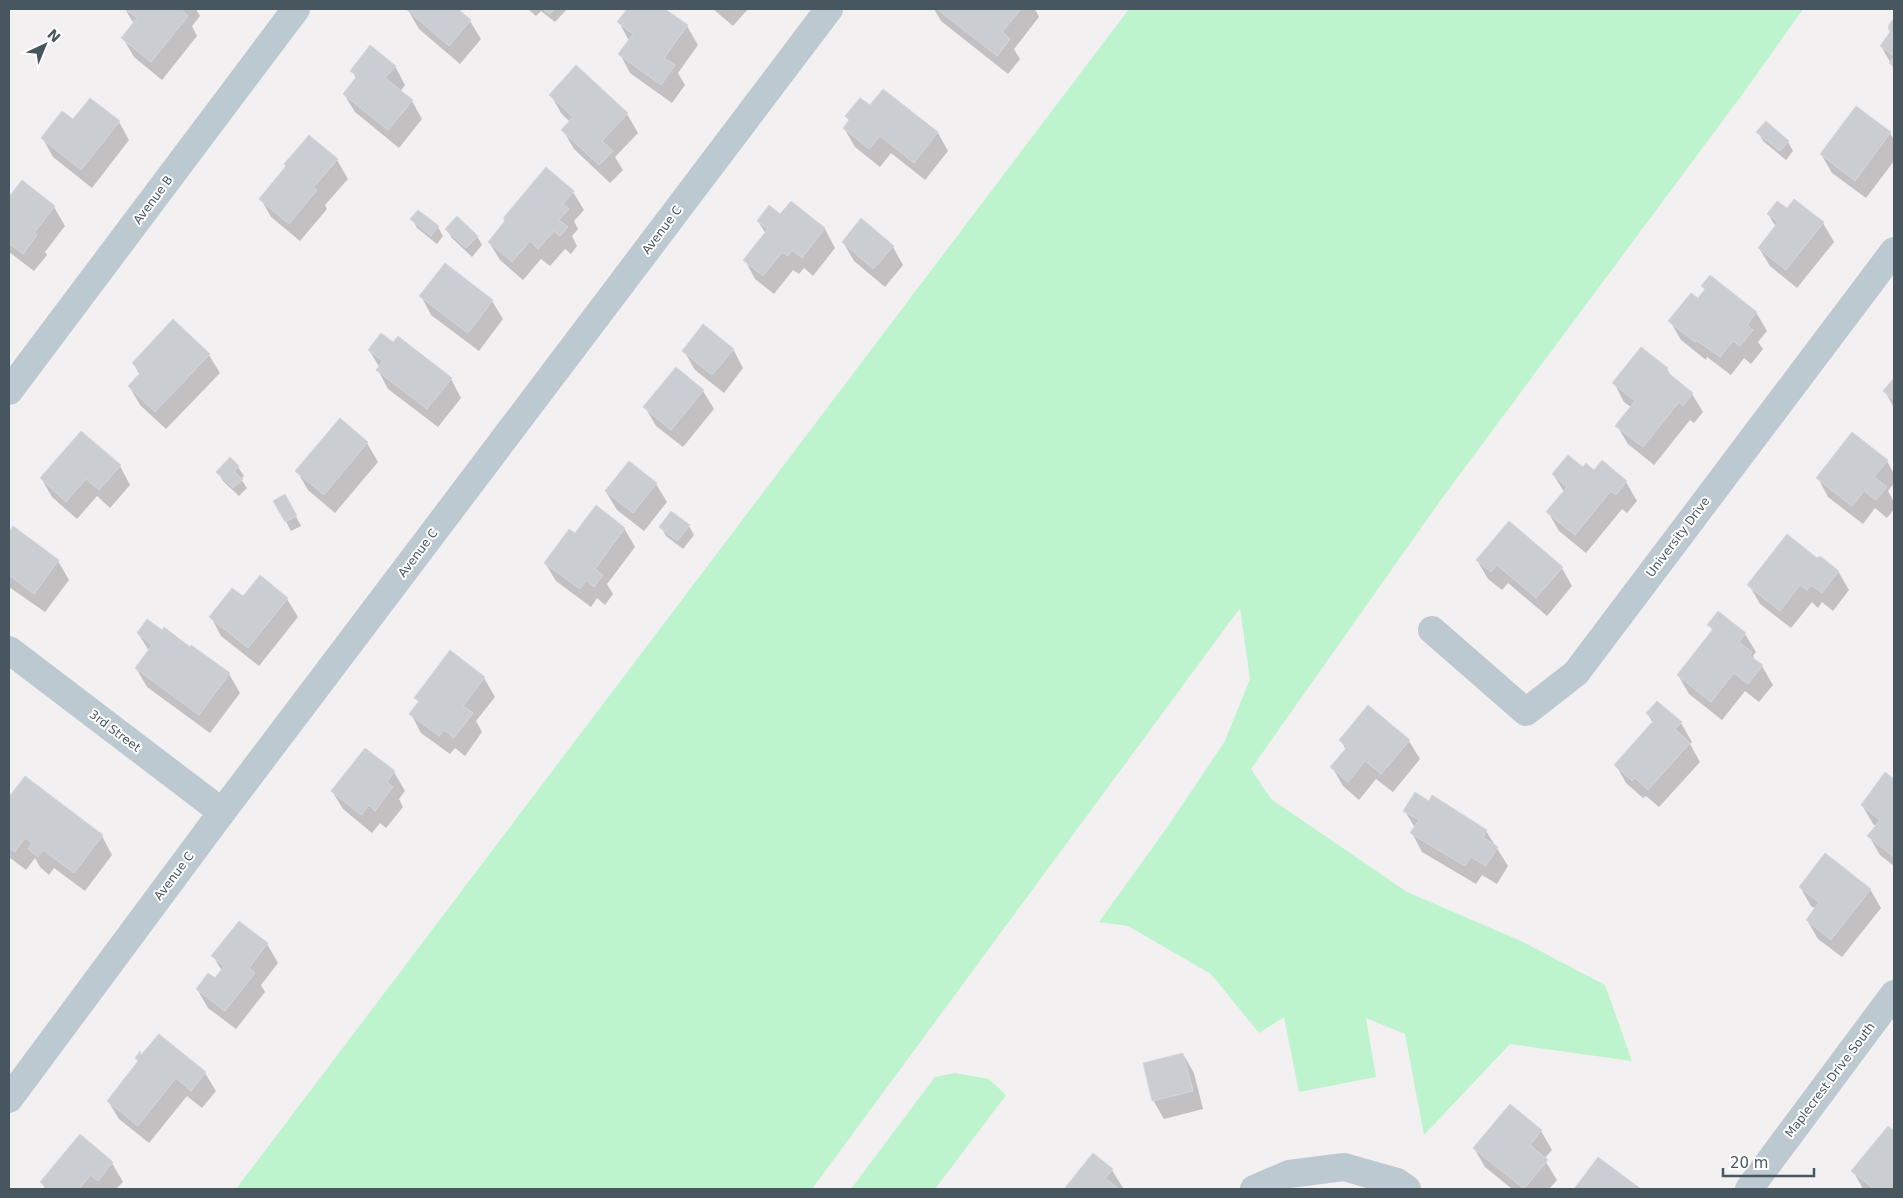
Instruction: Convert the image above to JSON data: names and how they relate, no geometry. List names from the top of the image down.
{
  "streets": {
    "street": [
      "Avenue B",
      "Avenue C",
      "University Drive",
      "3rd Street",
      "Maplecrest Drive South"
    ]
  },
  "crossings": [
    ["Avenue C", "3rd Street"]
  ],
  "scale_bar": "20 m",
  "north": "top right"
}
